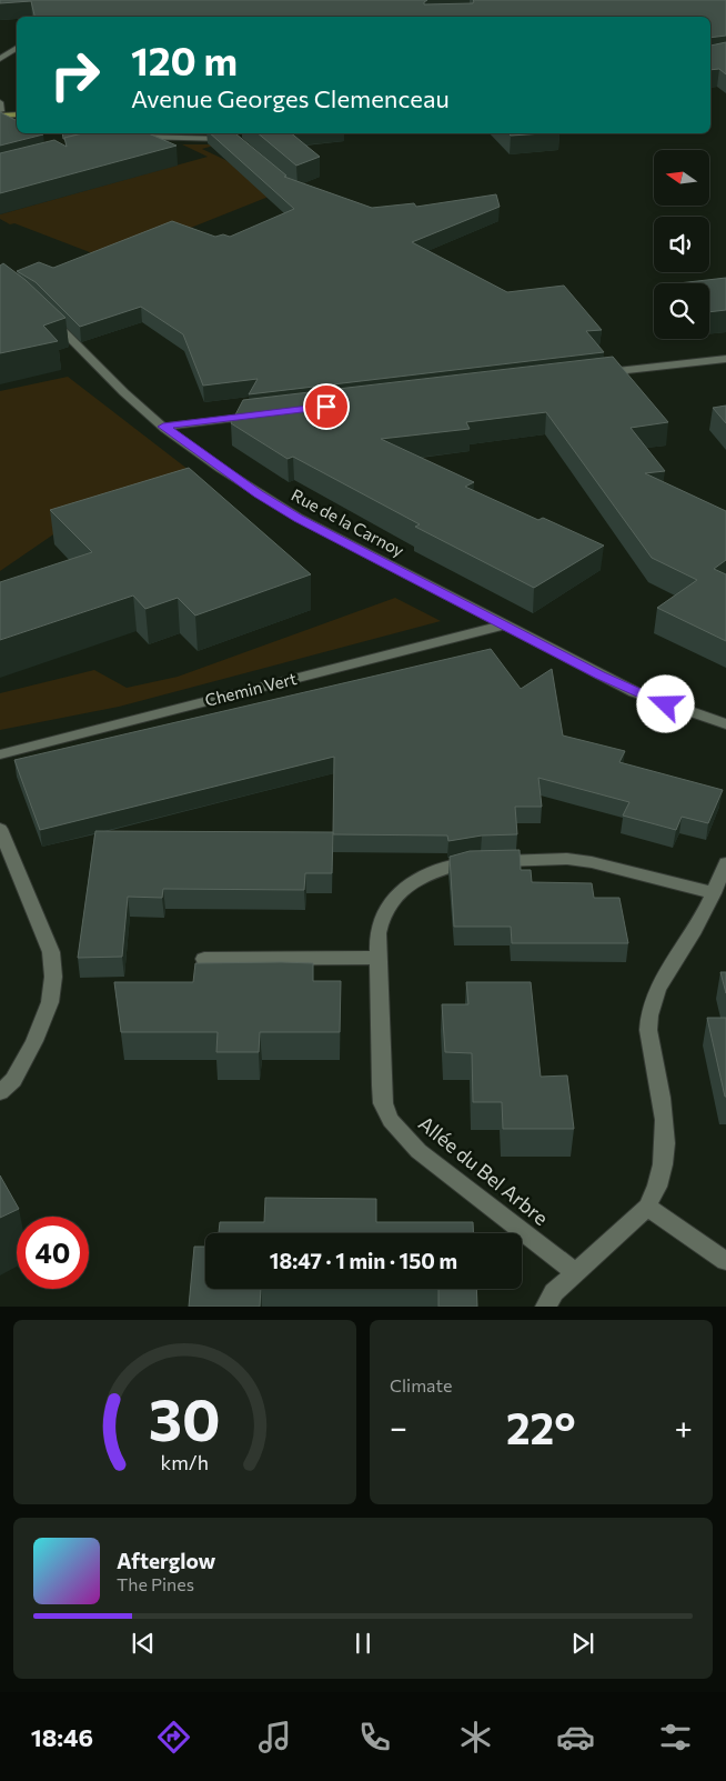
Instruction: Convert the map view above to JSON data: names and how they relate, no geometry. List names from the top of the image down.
{
  "streets": {
    "street": ["Rue de la Carnoy", "Chemin Vert", "Allée du Bel Arbre"]
  },
  "crossings": [
    ["Rue de la Carnoy", "Chemin Vert"]
  ],
  "north": "left",
  "page": {
    "turn": ["120 m", "Avenue Georges Clemenceau"],
    "limit": "40",
    "trip": "18:47 · 1 min · 150 m",
    "tile": "Climate",
    "heat": ["−", "22°", "+"],
    "song": ["Afterglow", "The Pines"],
    "tabs": "18:46",
    "gauge": ["30", "km/h"]
  }
}
